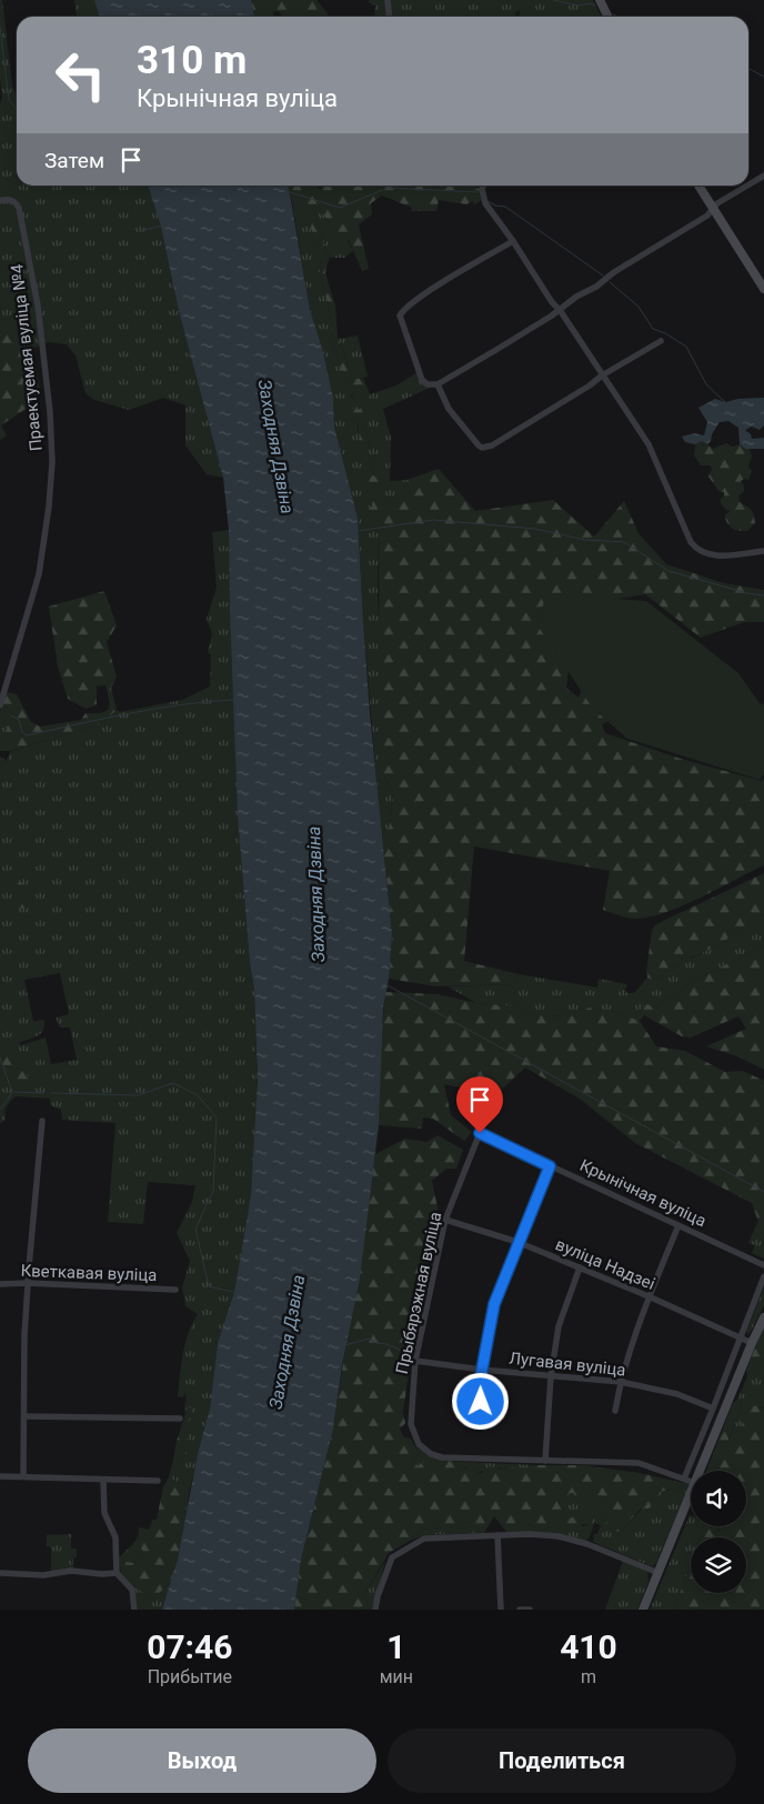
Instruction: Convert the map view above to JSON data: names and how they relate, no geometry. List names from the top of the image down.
{
  "streets": {
    "street": [
      "Праектуемая вуліца №4",
      "Крынічная вуліца",
      "вуліца Надзеі",
      "Кветкавая вуліца",
      "Прыбярэжная вуліца",
      "Лугавая вуліца"
    ]
  },
  "crossings": [
    ["Крынічная вуліца", "Прыбярэжная вуліца"],
    ["вуліца Надзеі", "Прыбярэжная вуліца"],
    ["Прыбярэжная вуліца", "Лугавая вуліца"]
  ],
  "water": ["Заходняя Дзвіна"],
  "page": {
    "turn": ["310 m", "Крынічная вуліца"],
    "then": "Затем",
    "eta": [
      "07:46",
      "Прибытие",
      "1",
      "мин",
      "410",
      "m"
    ],
    "buttons": ["Выход", "Поделиться"]
  }
}
